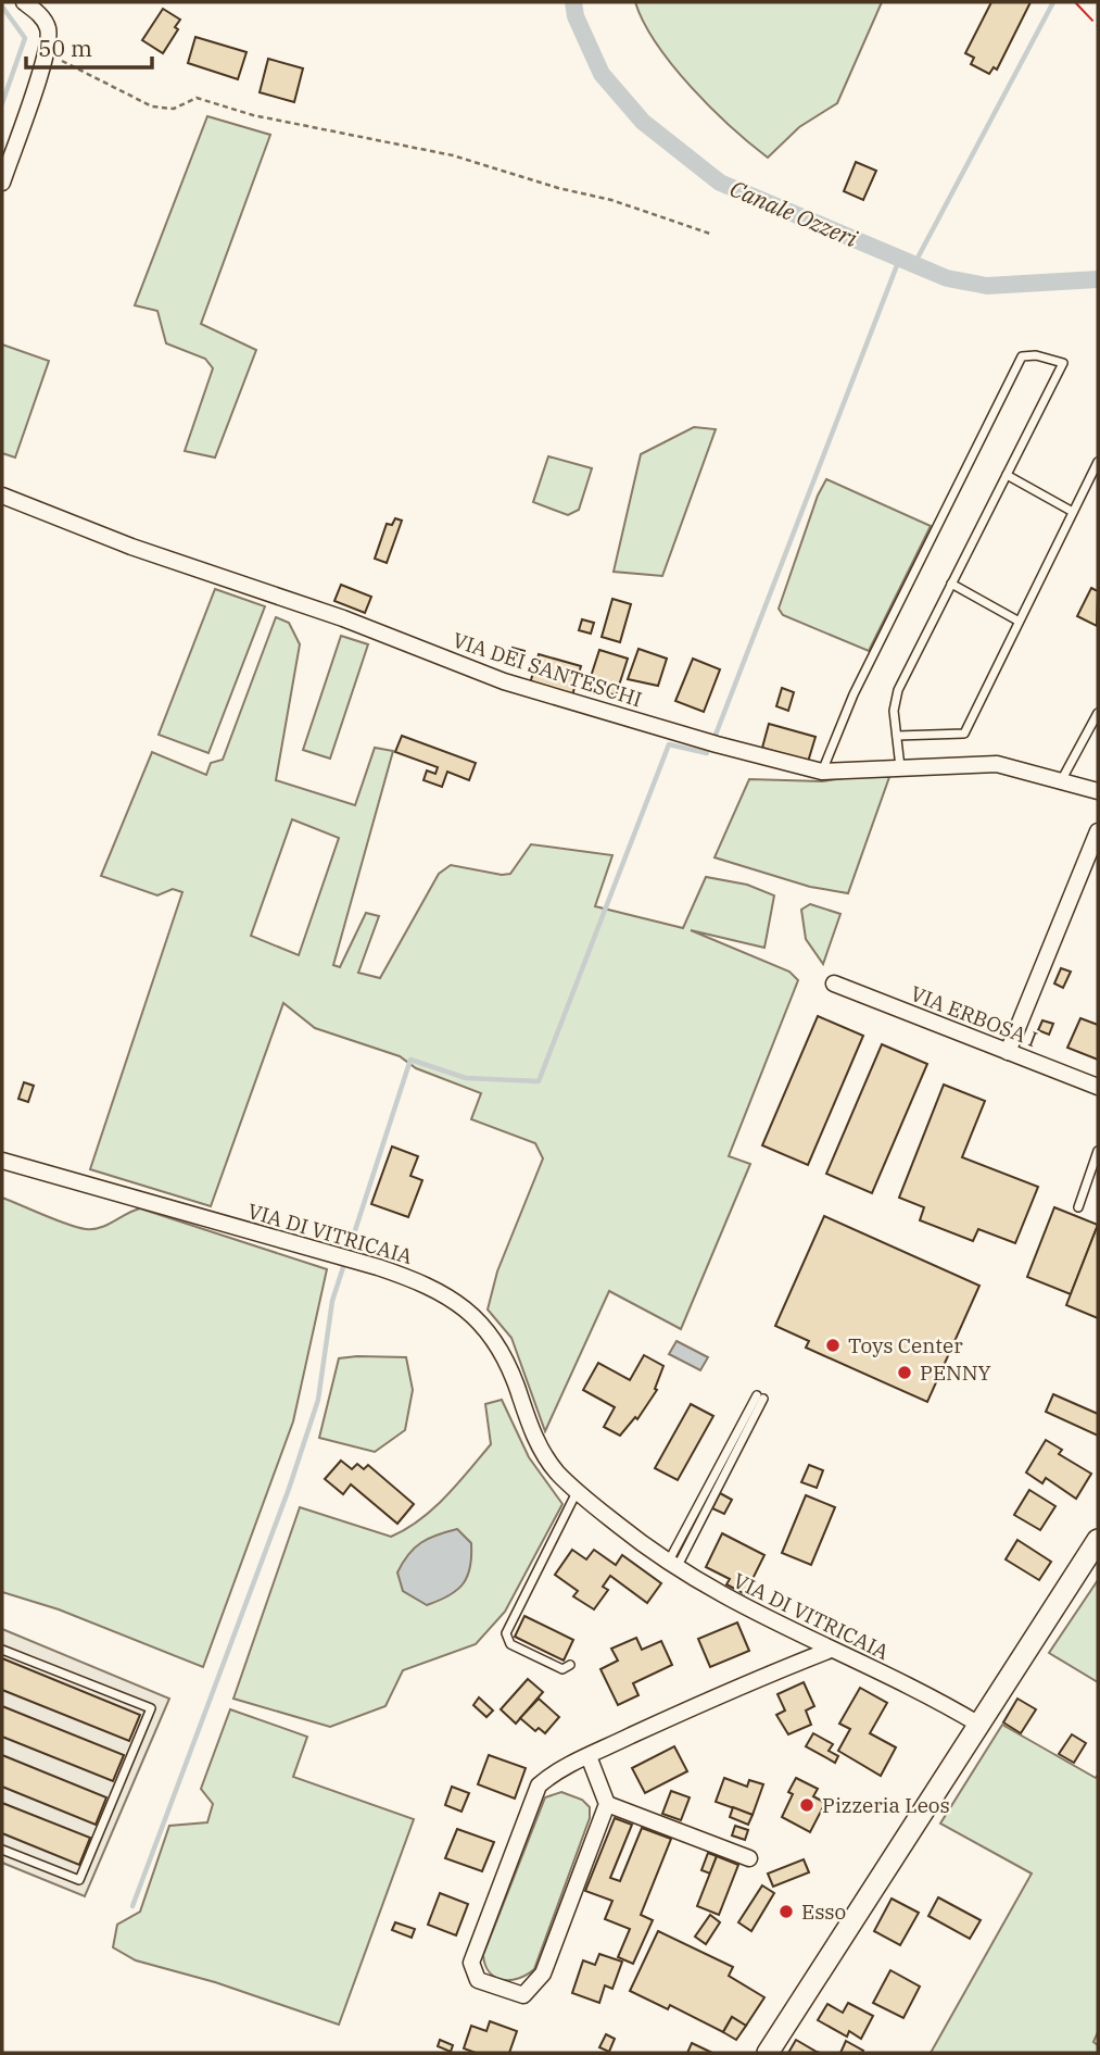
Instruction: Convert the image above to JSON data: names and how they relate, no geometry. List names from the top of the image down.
{
  "streets": {
    "street": ["VIA DEI SANTESCHI", "VIA ERBOSA I", "VIA DI VITRICAIA"]
  },
  "water": ["Canale Ozzeri"],
  "places": [
    "Toys Center",
    "PENNY",
    "Pizzeria Leos",
    "Esso"
  ],
  "scale_bar": "50 m"
}
